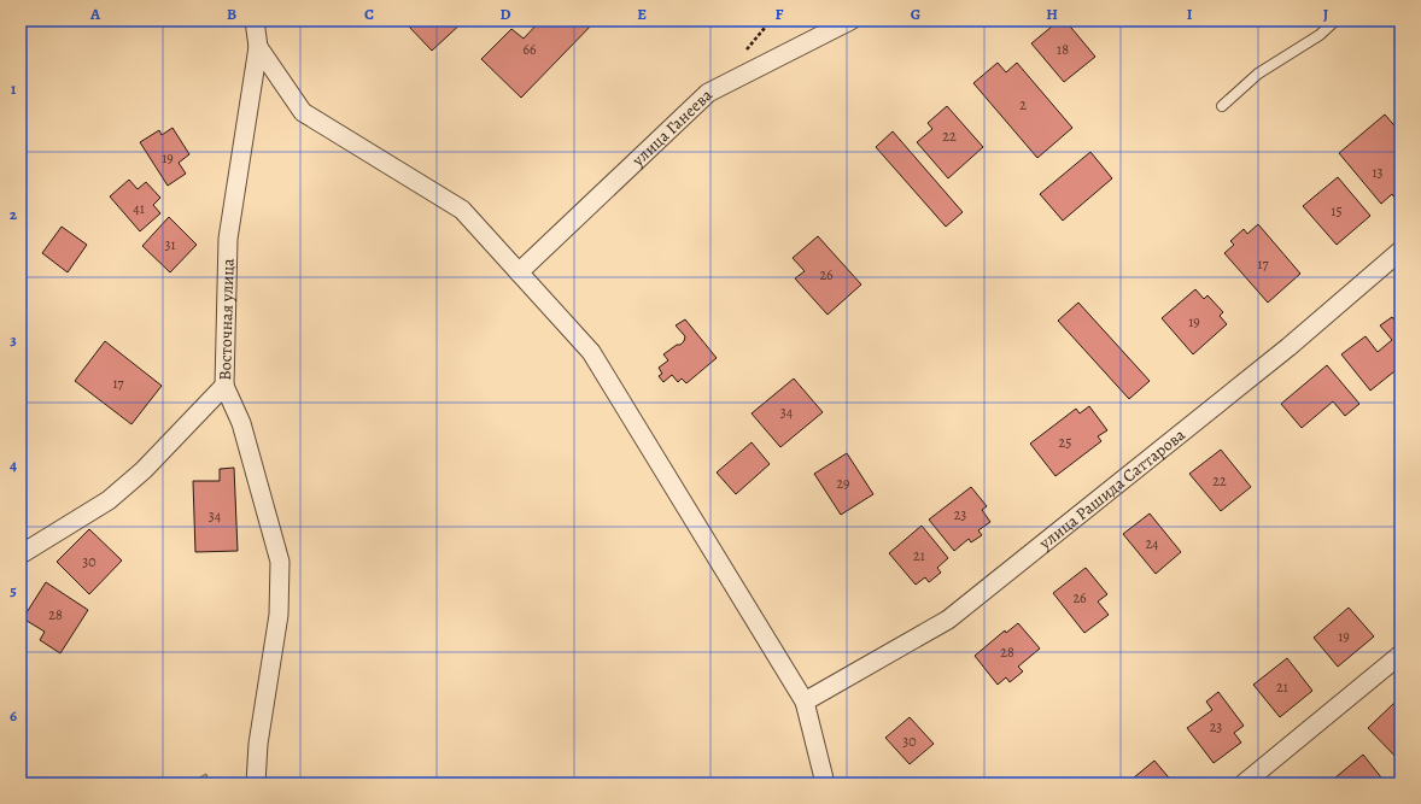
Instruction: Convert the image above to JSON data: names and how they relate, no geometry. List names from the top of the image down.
{
  "streets": {
    "street": ["улица Ганеева", "Восточная улица", "улица Рашида Саттарова"]
  },
  "house_numbers": [
    "66",
    "18",
    "2",
    "22",
    "19",
    "13",
    "41",
    "15",
    "31",
    "17",
    "26",
    "19",
    "17",
    "34",
    "25",
    "22",
    "29",
    "23",
    "34",
    "24",
    "21",
    "30",
    "26",
    "28",
    "19",
    "28",
    "21",
    "23",
    "30"
  ],
  "grid": {
    "columns": [
      "A",
      "B",
      "C",
      "D",
      "E",
      "F",
      "G",
      "H",
      "I",
      "J"
    ],
    "rows": [
      "1",
      "2",
      "3",
      "4",
      "5",
      "6"
    ]
  }
}
